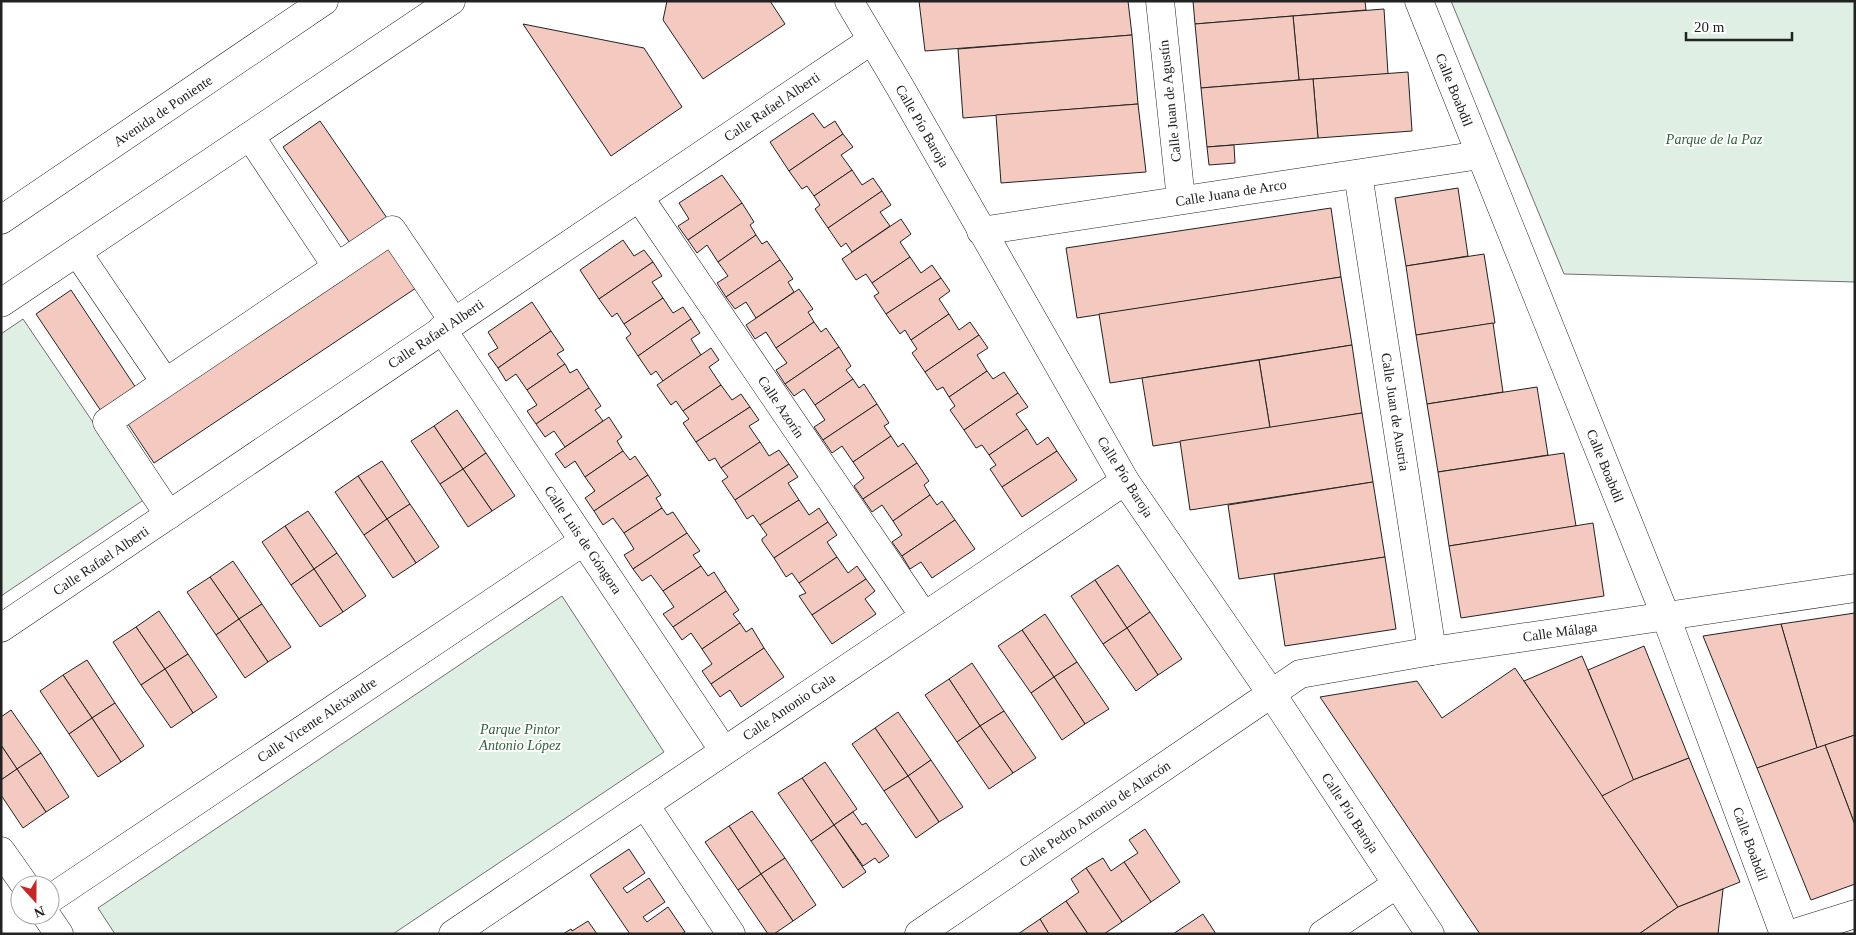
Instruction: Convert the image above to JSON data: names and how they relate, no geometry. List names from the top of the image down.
{
  "streets": {
    "street": [
      "Calle Boabdil",
      "Calle Juan de Agustín",
      "Calle Rafael Alberti",
      "Avenida de Poniente",
      "Calle Pío Baroja",
      "Calle Juana de Arco",
      "Calle Azorín",
      "Calle Juan de Austria",
      "Calle Luis de Góngora",
      "Calle Málaga",
      "Calle Antonio Gala",
      "Calle Vicente Aleixandre",
      "Calle Pedro Antonio de Alarcón"
    ]
  },
  "crossings": [
    ["Calle Boabdil", "Calle Juana de Arco"],
    ["Calle Boabdil", "Calle Málaga"],
    ["Calle Juan de Agustín", "Calle Juana de Arco"],
    ["Calle Rafael Alberti", "Calle Pío Baroja"],
    ["Calle Rafael Alberti", "Calle Azorín"],
    ["Calle Rafael Alberti", "Calle Luis de Góngora"],
    ["Calle Pío Baroja", "Calle Juana de Arco"],
    ["Calle Pío Baroja", "Calle Málaga"],
    ["Calle Pío Baroja", "Calle Antonio Gala"],
    ["Calle Pío Baroja", "Calle Pedro Antonio de Alarcón"],
    ["Calle Juana de Arco", "Calle Juan de Austria"],
    ["Calle Azorín", "Calle Antonio Gala"],
    ["Calle Juan de Austria", "Calle Málaga"],
    ["Calle Luis de Góngora", "Calle Antonio Gala"],
    ["Calle Luis de Góngora", "Calle Vicente Aleixandre"],
    ["Calle Málaga", "Calle Pedro Antonio de Alarcón"]
  ],
  "parks": ["Parque de la Paz", "Parque Pintor Antonio López"],
  "scale_bar": "20 m",
  "north": "bottom"
}
